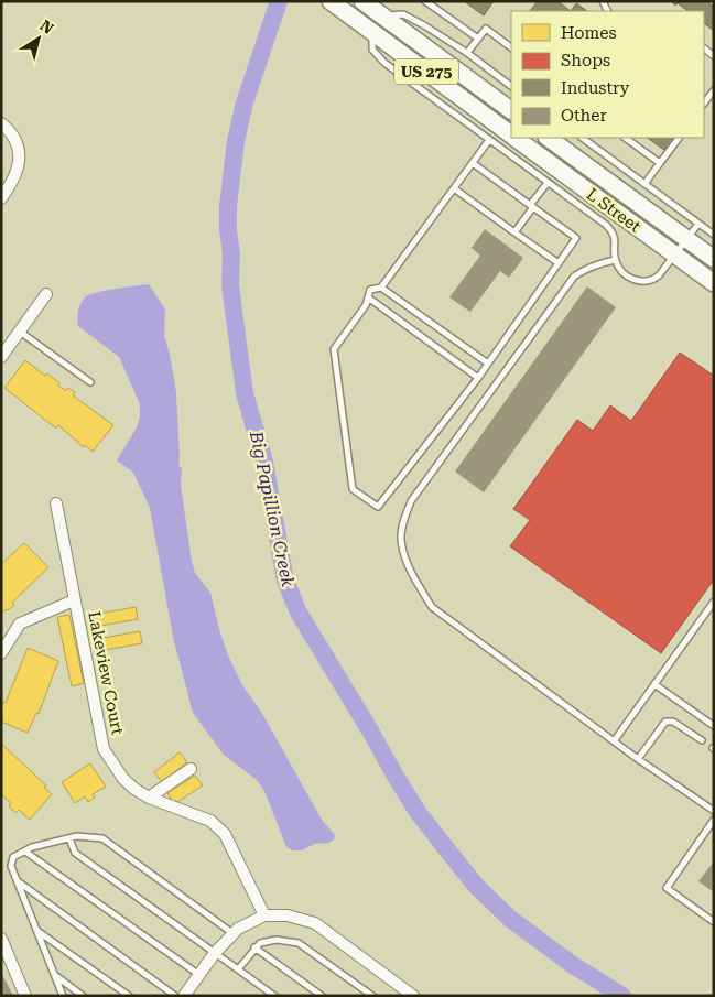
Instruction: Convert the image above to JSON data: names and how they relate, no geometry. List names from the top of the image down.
{
  "streets": {
    "main road": ["US 275", "L Street"],
    "street": ["Lakeview Court"]
  },
  "water": ["Big Papillion Creek"],
  "legend": [
    "Homes",
    "Shops",
    "Industry",
    "Other"
  ],
  "north": "top right"
}
